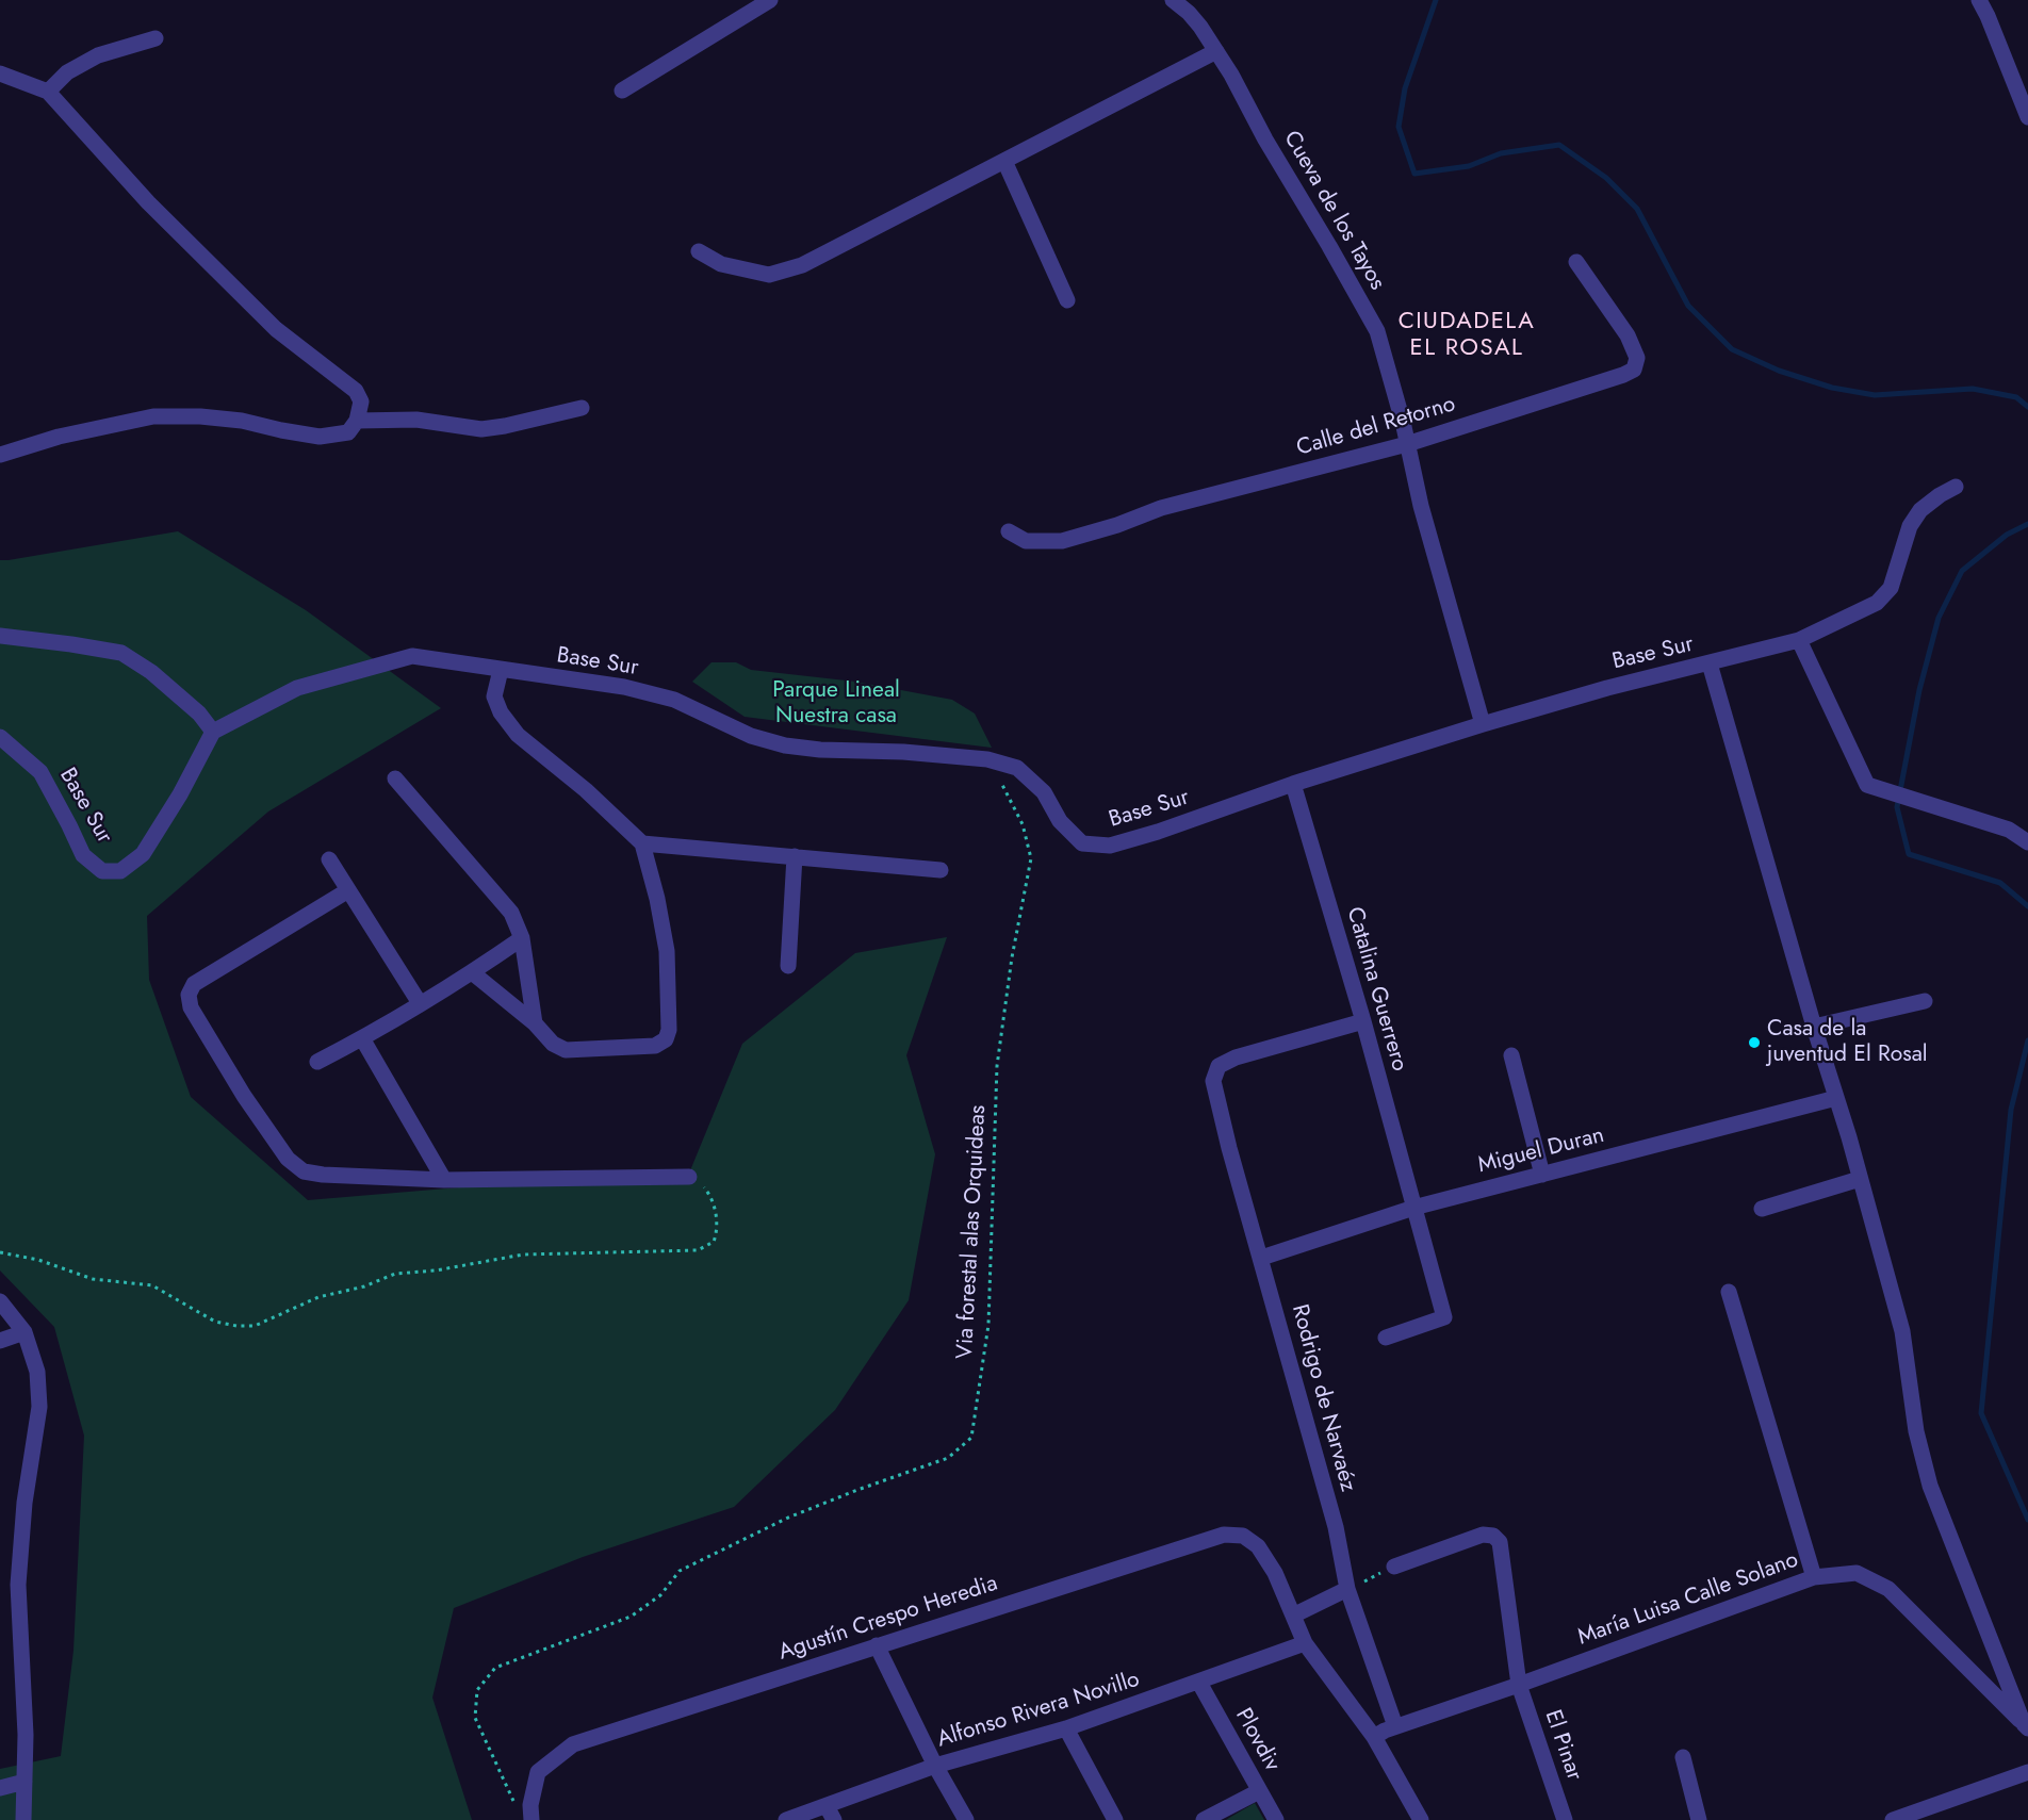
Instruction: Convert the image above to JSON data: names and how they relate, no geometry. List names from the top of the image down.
{
  "streets": {
    "street": [
      "Cueva de los Tayos",
      "Calle del Retorno",
      "Base Sur",
      "Catalina Guerrero",
      "Miguel Duran",
      "Rodrigo de Narvaéz",
      "María Luisa Calle Solano",
      "Agustín Crespo Heredia",
      "Alfonso Rivera Novillo",
      "Plovdiv",
      "El Pinar"
    ],
    "path": ["Via forestal alas Orquideas"]
  },
  "crossings": [
    ["Cueva de los Tayos", "Calle del Retorno"],
    ["Cueva de los Tayos", "Base Sur"],
    ["Base Sur", "Catalina Guerrero"],
    ["Base Sur", "Via forestal alas Orquideas"],
    ["Catalina Guerrero", "Miguel Duran"],
    ["Catalina Guerrero", "Rodrigo de Narvaéz"],
    ["Miguel Duran", "Rodrigo de Narvaéz"],
    ["Rodrigo de Narvaéz", "María Luisa Calle Solano"],
    ["María Luisa Calle Solano", "El Pinar"],
    ["Alfonso Rivera Novillo", "Plovdiv"]
  ],
  "districts": ["CIUDADELA EL ROSAL"],
  "parks": ["Parque Lineal Nuestra casa"],
  "places": ["Casa de la juventud El Rosal"]
}
